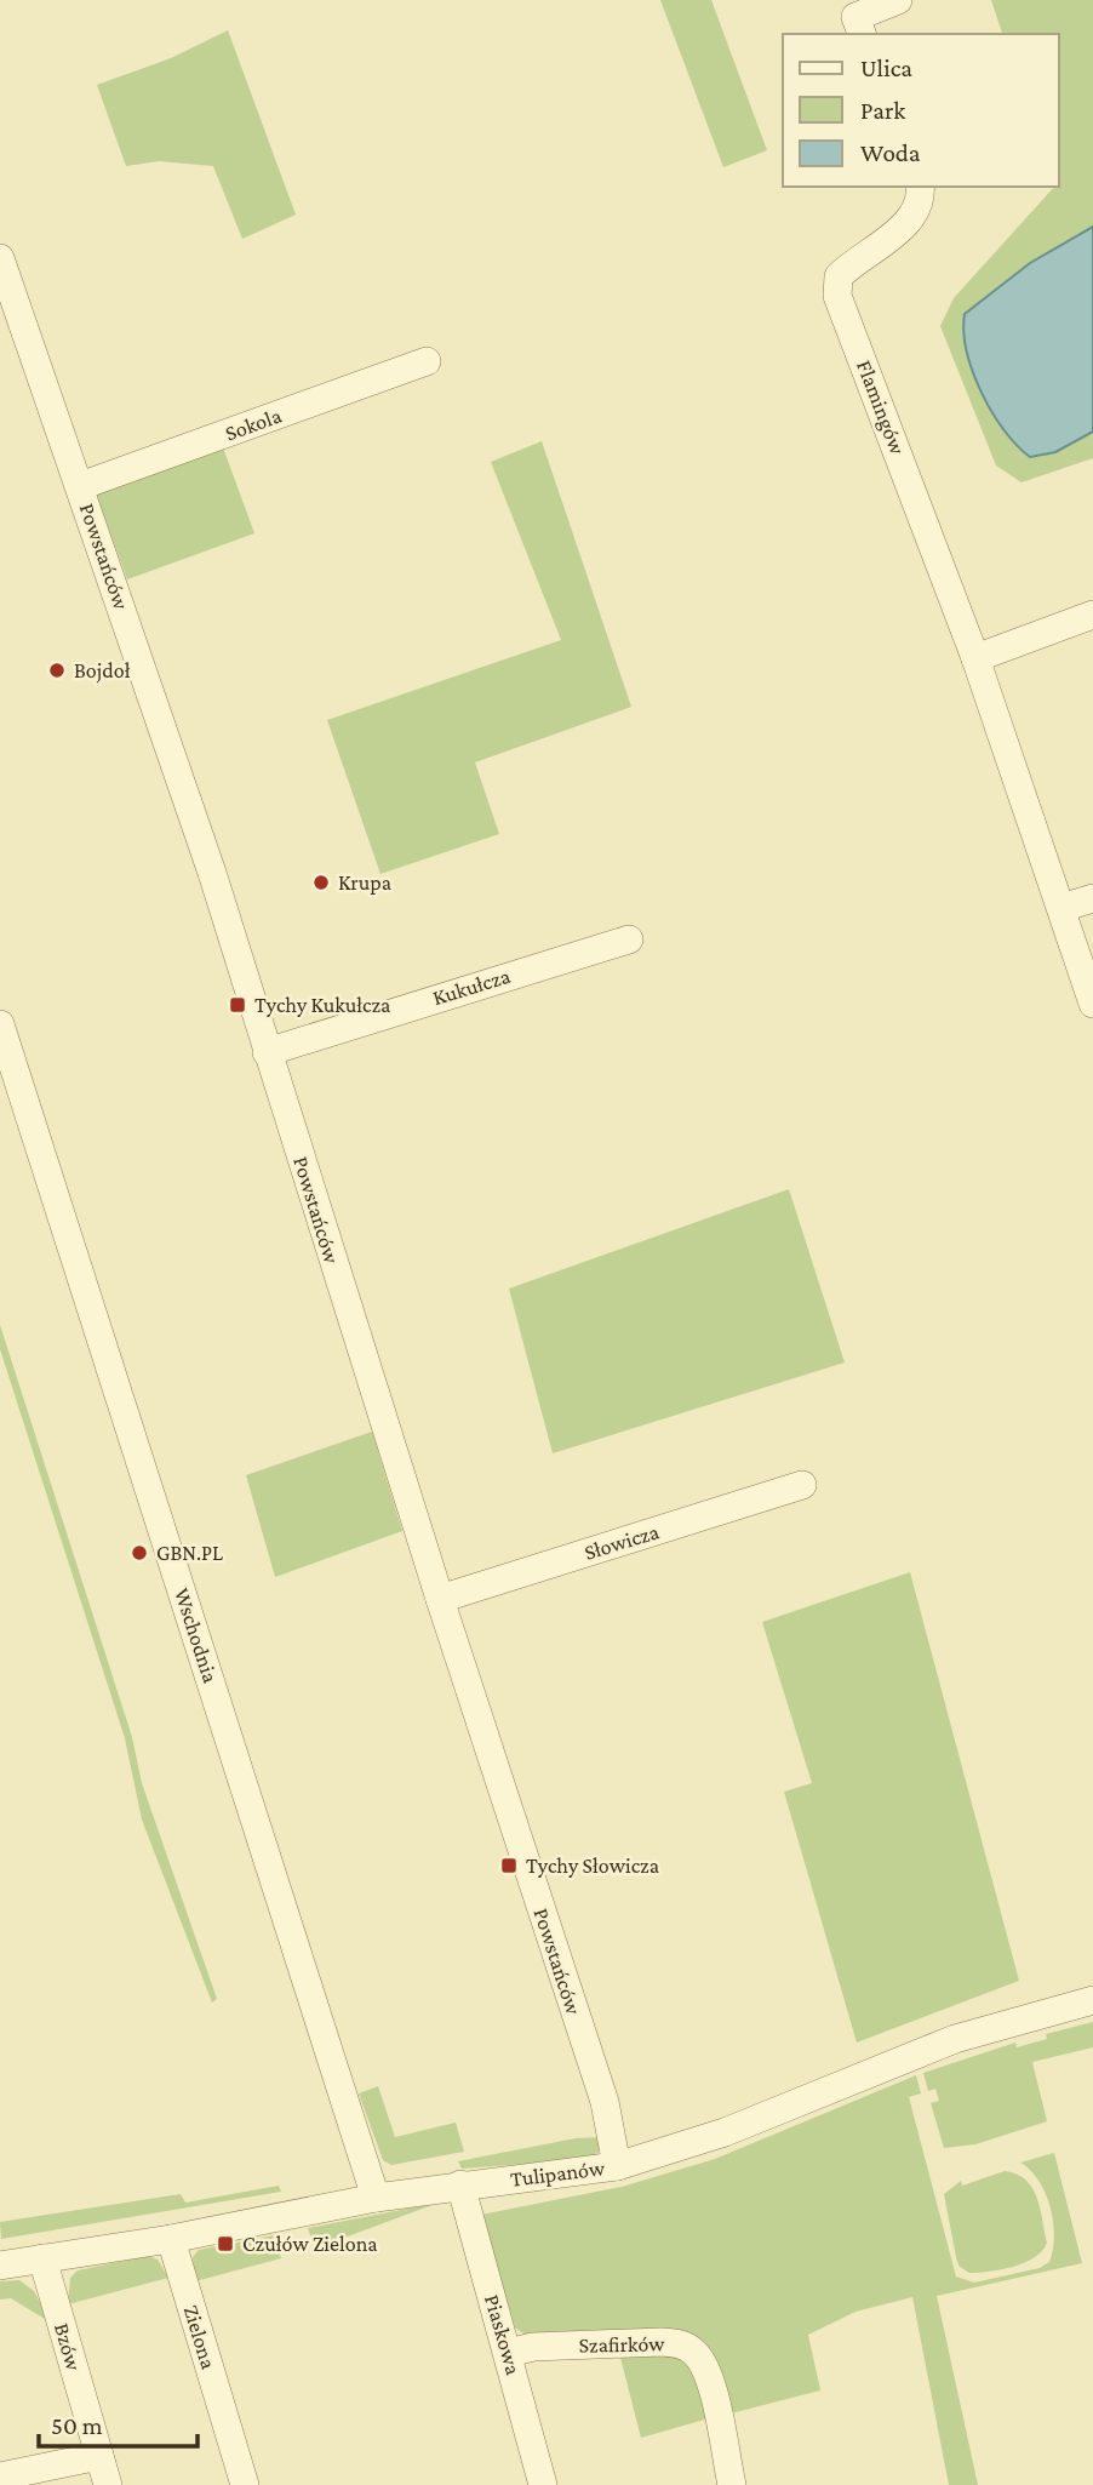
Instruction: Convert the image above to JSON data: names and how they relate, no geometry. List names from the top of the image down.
{
  "streets": {
    "street": [
      "Flamingów",
      "Sokola",
      "Powstańców",
      "Kukułcza",
      "Słowicza",
      "Wschodnia",
      "Tulipanów",
      "Piaskowa",
      "Zielona",
      "Szafirków",
      "Bzów"
    ]
  },
  "crossings": [
    ["Sokola", "Powstańców"],
    ["Powstańców", "Kukułcza"],
    ["Powstańców", "Słowicza"],
    ["Powstańców", "Tulipanów"],
    ["Wschodnia", "Tulipanów"],
    ["Tulipanów", "Piaskowa"],
    ["Tulipanów", "Zielona"],
    ["Tulipanów", "Bzów"],
    ["Piaskowa", "Szafirków"]
  ],
  "places": {
    "other": ["Bojdoł", "Krupa", "GBN.PL"],
    "transit": ["Tychy Kukułcza", "Tychy Słowicza", "Czułów Zielona"]
  },
  "legend": ["Ulica", "Park", "Woda"],
  "scale_bar": "50 m"
}
